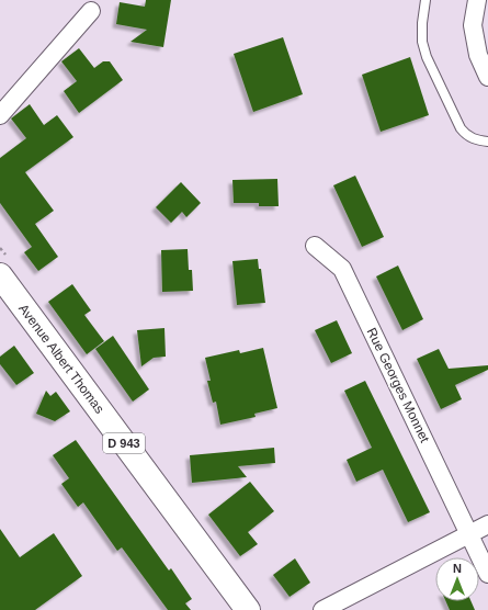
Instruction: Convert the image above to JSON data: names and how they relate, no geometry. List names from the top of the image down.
{
  "streets": {
    "main road": ["Avenue Albert Thomas", "D 943"],
    "street": ["Rue Georges Monnet"]
  },
  "north": "top"
}
